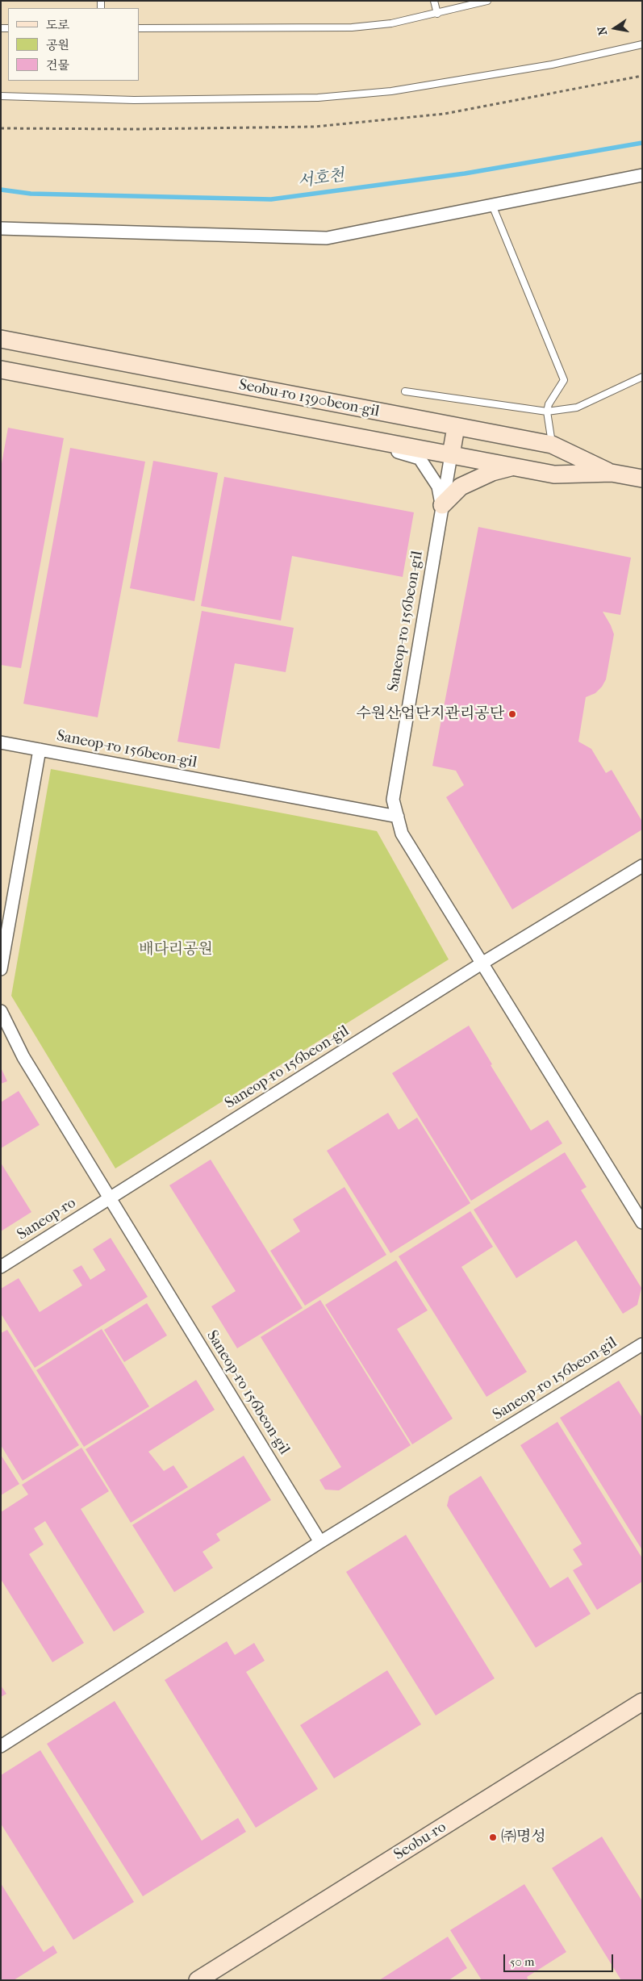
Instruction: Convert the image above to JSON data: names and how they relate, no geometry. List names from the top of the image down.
{
  "streets": {
    "street": [
      "Seobu-ro 1390beon-gil",
      "Saneop-ro 156beon-gil",
      "Saneop-ro",
      "Seobu-ro"
    ]
  },
  "crossings": [
    ["Seobu-ro 1390beon-gil", "Saneop-ro 156beon-gil"],
    ["Saneop-ro 156beon-gil", "Saneop-ro"]
  ],
  "water": ["서호천"],
  "parks": ["배다리공원"],
  "places": ["수원산업단지관리공단", "㈜명성"],
  "legend": ["도로", "공원", "건물"],
  "scale_bar": "50 m",
  "north": "left"
}
